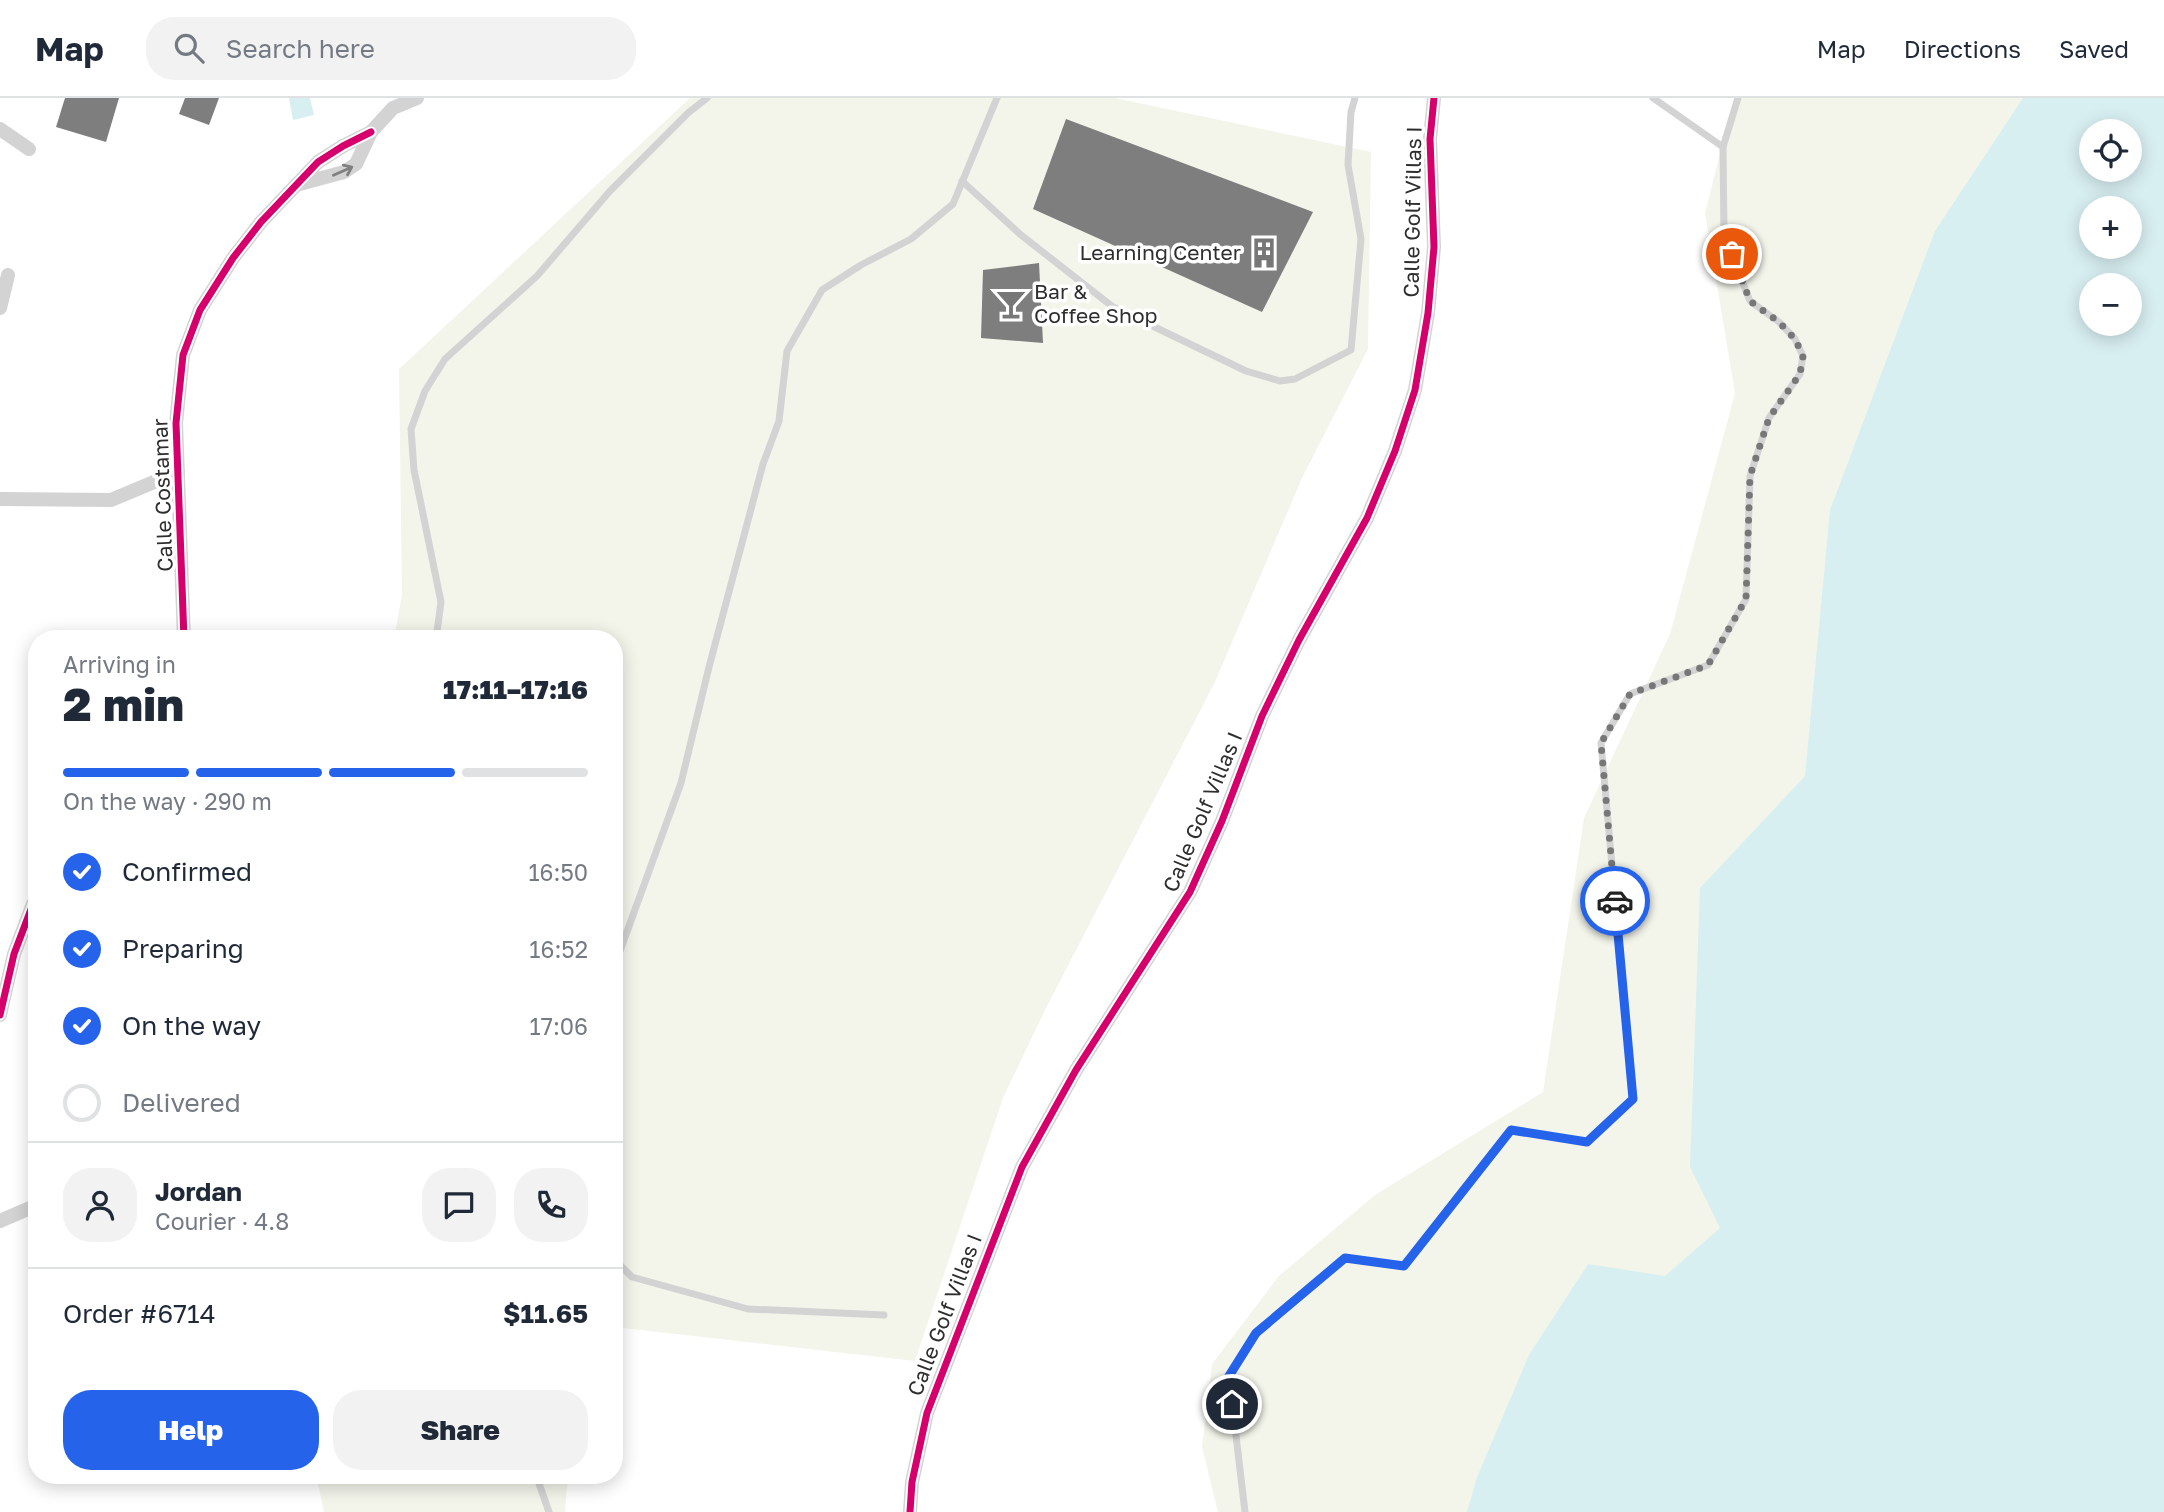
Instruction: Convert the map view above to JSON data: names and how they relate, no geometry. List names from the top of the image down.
{
  "streets": {
    "street": ["Calle Golf Villas I", "Calle Costamar"]
  },
  "places": {
    "building": ["Learning Center"],
    "bar": ["Bar & Coffee Shop"]
  },
  "page": {
    "header": "Map",
    "search": "Search here",
    "nav": ["Map", "Directions", "Saved"],
    "map_buttons": ["+", "−"],
    "heading": ["2 min", "Arriving in", "17:11–17:16"],
    "panel": [
      "Jordan",
      "Courier · 4.8",
      "Order #6714",
      "$11.65"
    ],
    "bar": "On the way · 290 m",
    "list": [
      ["Confirmed", "16:50"],
      ["Preparing", "16:52"],
      ["On the way", "17:06"],
      "Delivered"
    ],
    "buttons": ["Help", "Share"]
  }
}
